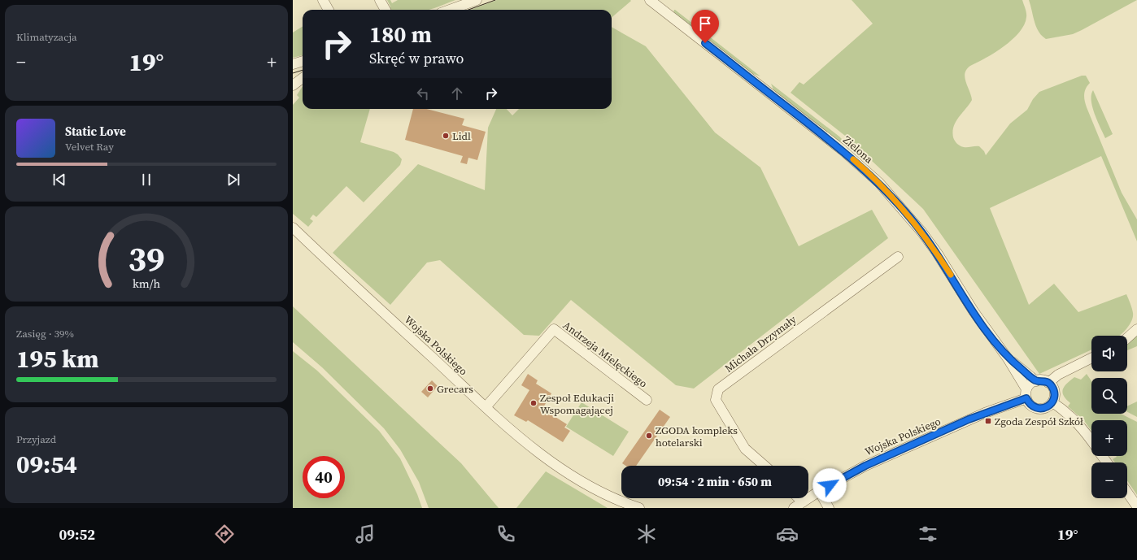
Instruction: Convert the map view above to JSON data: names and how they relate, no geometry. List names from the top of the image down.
{
  "streets": {
    "street": [
      "Zielona",
      "Michała Drzymały",
      "Wojska Polskiego",
      "Andrzeja Mielęckiego"
    ]
  },
  "crossings": [
    ["Zielona", "Wojska Polskiego"],
    ["Wojska Polskiego", "Andrzeja Mielęckiego"]
  ],
  "places": {
    "other": [
      "Lidl",
      "Grecars",
      "Zespoł Edukacji Wspomagającej",
      "ZGODA kompleks hotelarski"
    ],
    "transit": ["Zgoda Zespół Szkół"]
  },
  "page": {
    "tile": [
      "Klimatyzacja",
      ["Zasięg · 39%", "195 km"],
      ["Przyjazd", "09:54"]
    ],
    "turn": ["180 m", "Skręć w prawo"],
    "heat": ["−", "19°", "+"],
    "song": ["Static Love", "Velvet Ray"],
    "map_buttons": ["+", "−"],
    "limit": "40",
    "trip": "09:54 · 2 min · 650 m",
    "tabs": ["09:52", "19°"],
    "gauge": ["39", "km/h"]
  }
}
